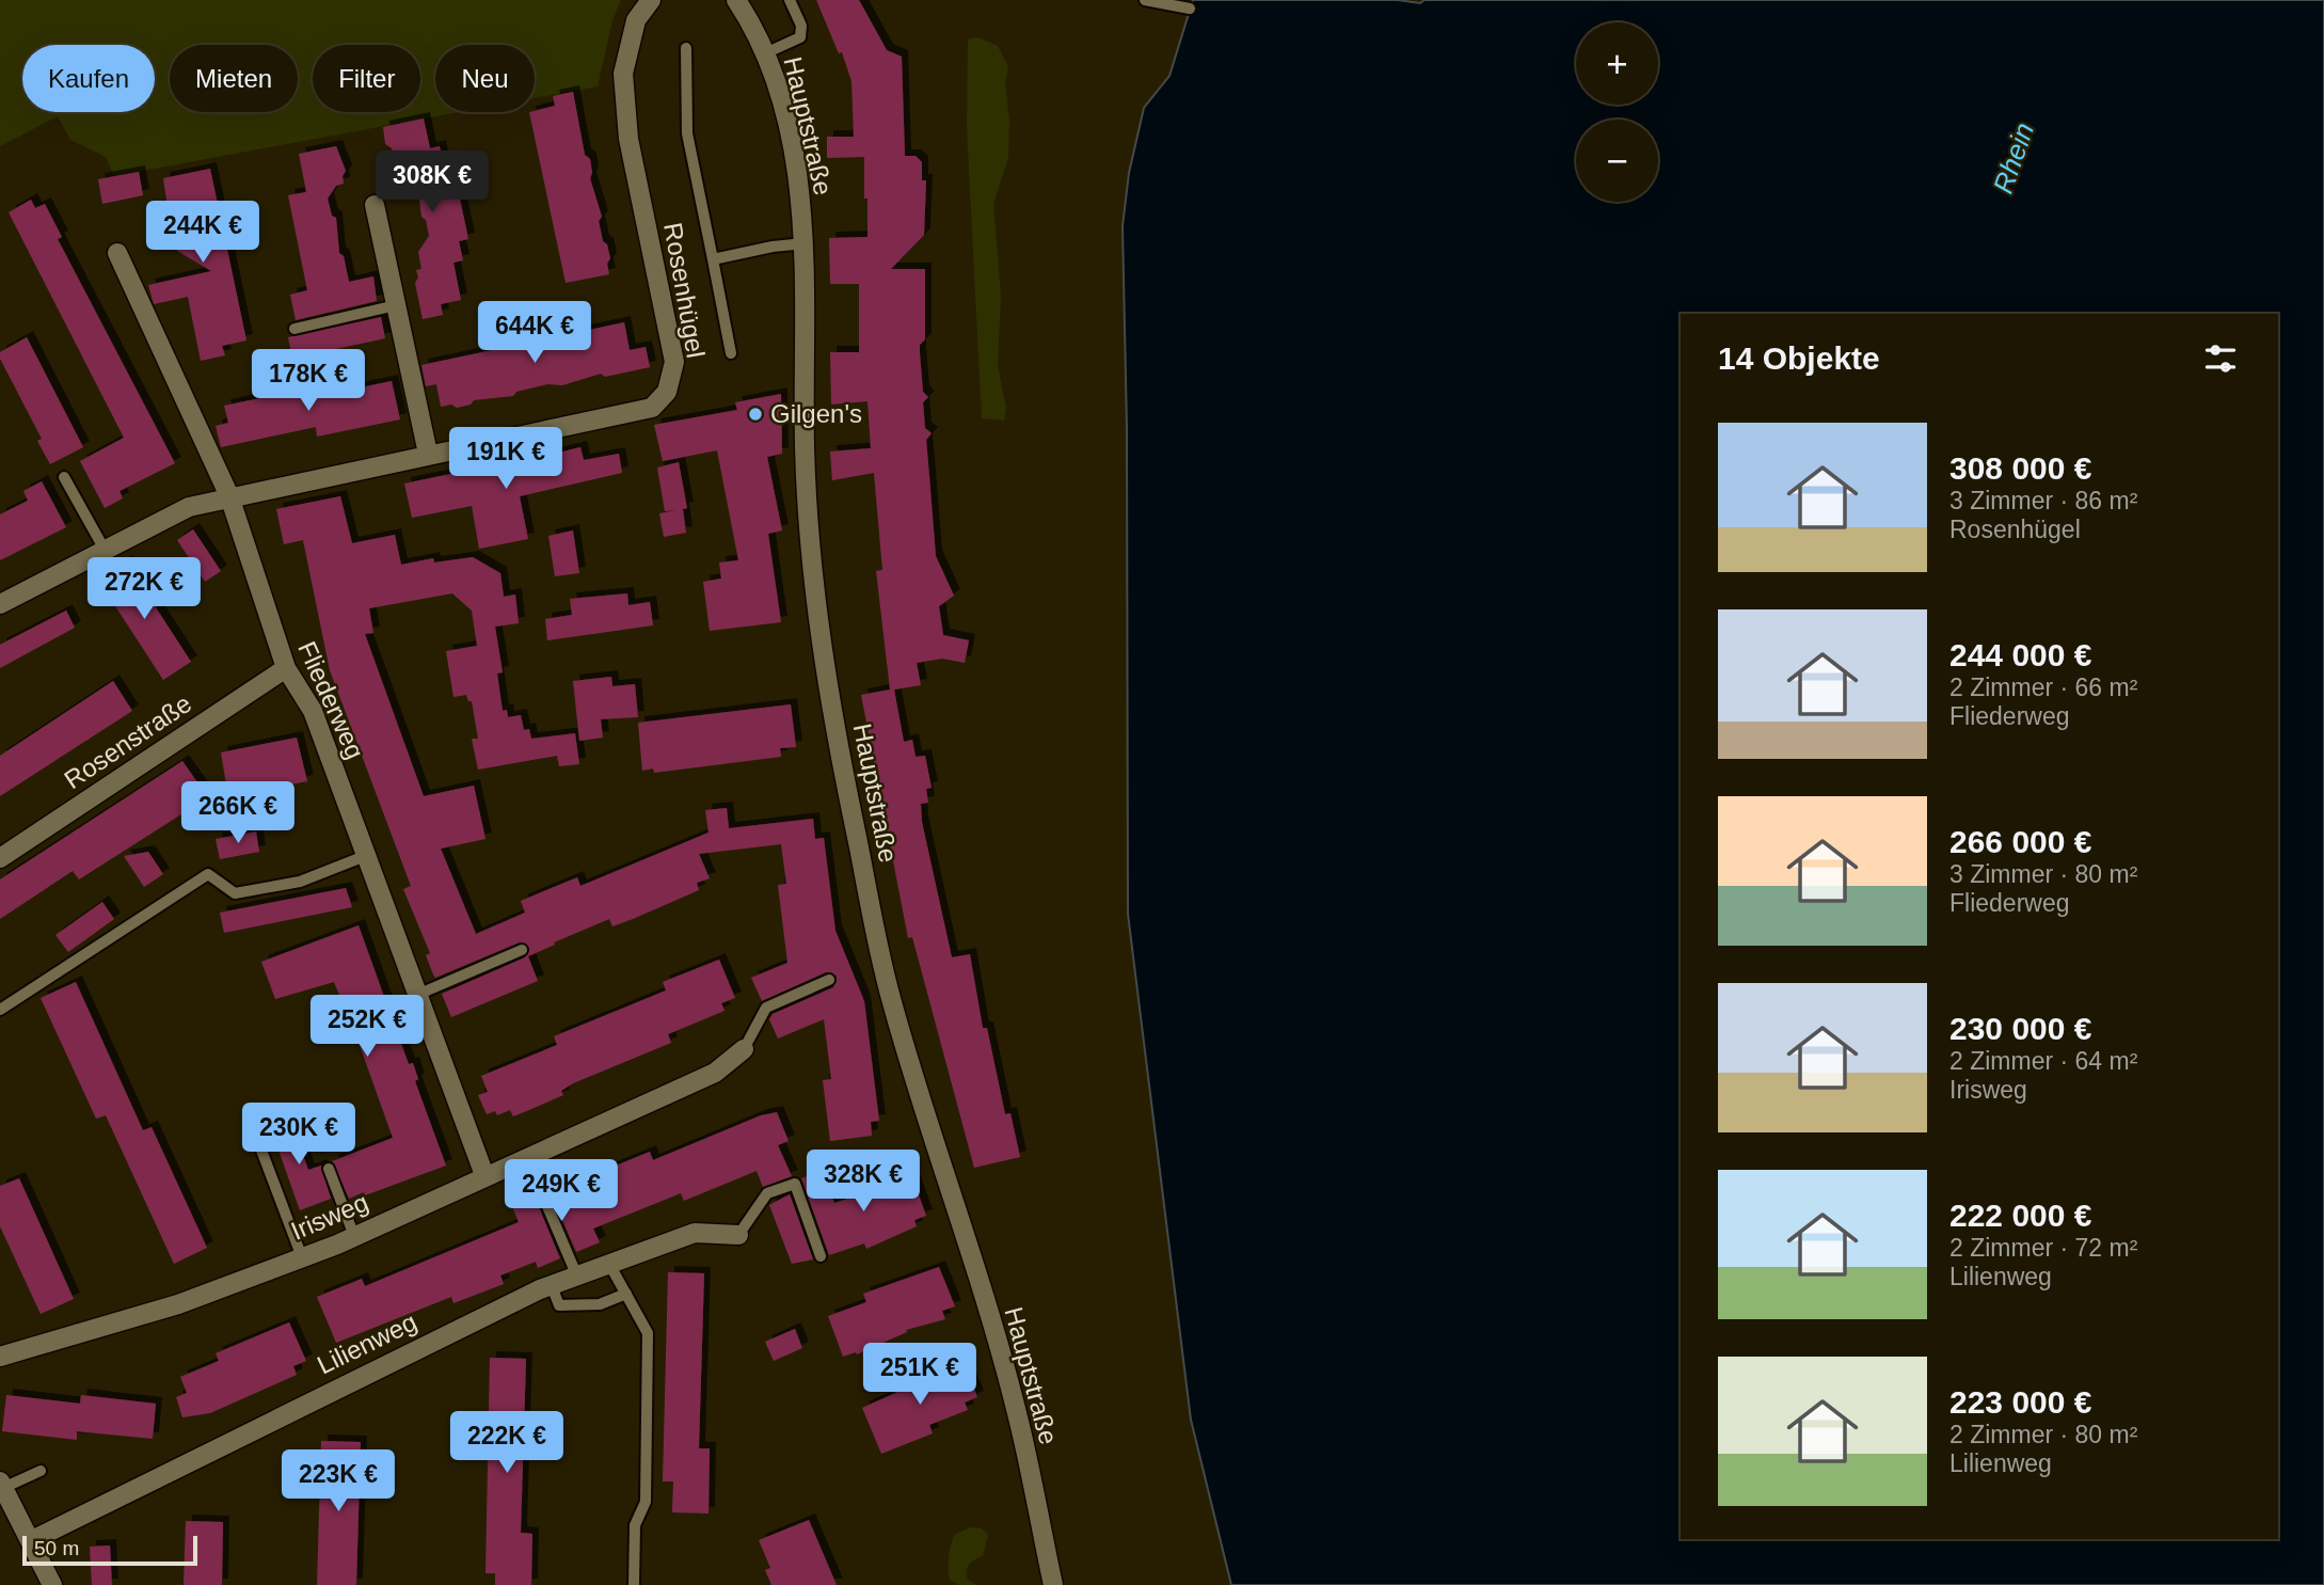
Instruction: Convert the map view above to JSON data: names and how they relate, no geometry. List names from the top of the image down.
{
  "streets": {
    "street": [
      "Hauptstraße",
      "Rosenhügel",
      "Fliederweg",
      "Rosenstraße",
      "Irisweg",
      "Lilienweg"
    ]
  },
  "crossings": [
    ["Rosenhügel", "Fliederweg"],
    ["Fliederweg", "Rosenstraße"],
    ["Fliederweg", "Irisweg"]
  ],
  "water": ["Rhein"],
  "places": ["Gilgen's"],
  "scale_bar": "50 m",
  "page": {
    "map_buttons": ["+", "−"],
    "chip": [
      "Kaufen",
      "Mieten",
      "Filter",
      "Neu"
    ],
    "price": [
      "308K €",
      "244K €",
      "644K €",
      "178K €",
      "191K €",
      "272K €",
      "266K €",
      "252K €",
      "230K €",
      "328K €",
      "249K €",
      "251K €",
      "222K €",
      "223K €"
    ],
    "heading": "14 Objekte",
    "list": [
      {
        "name": "308 000 €",
        "note": "3 Zimmer · 86 m² · Rosenhügel"
      },
      {
        "name": "244 000 €",
        "note": "2 Zimmer · 66 m² · Fliederweg"
      },
      {
        "name": "266 000 €",
        "note": "3 Zimmer · 80 m² · Fliederweg"
      },
      {
        "name": "230 000 €",
        "note": "2 Zimmer · 64 m² · Irisweg"
      },
      {
        "name": "222 000 €",
        "note": "2 Zimmer · 72 m² · Lilienweg"
      },
      {
        "name": "223 000 €",
        "note": "2 Zimmer · 80 m² · Lilienweg"
      }
    ],
    "scale": "50 m"
  }
}
